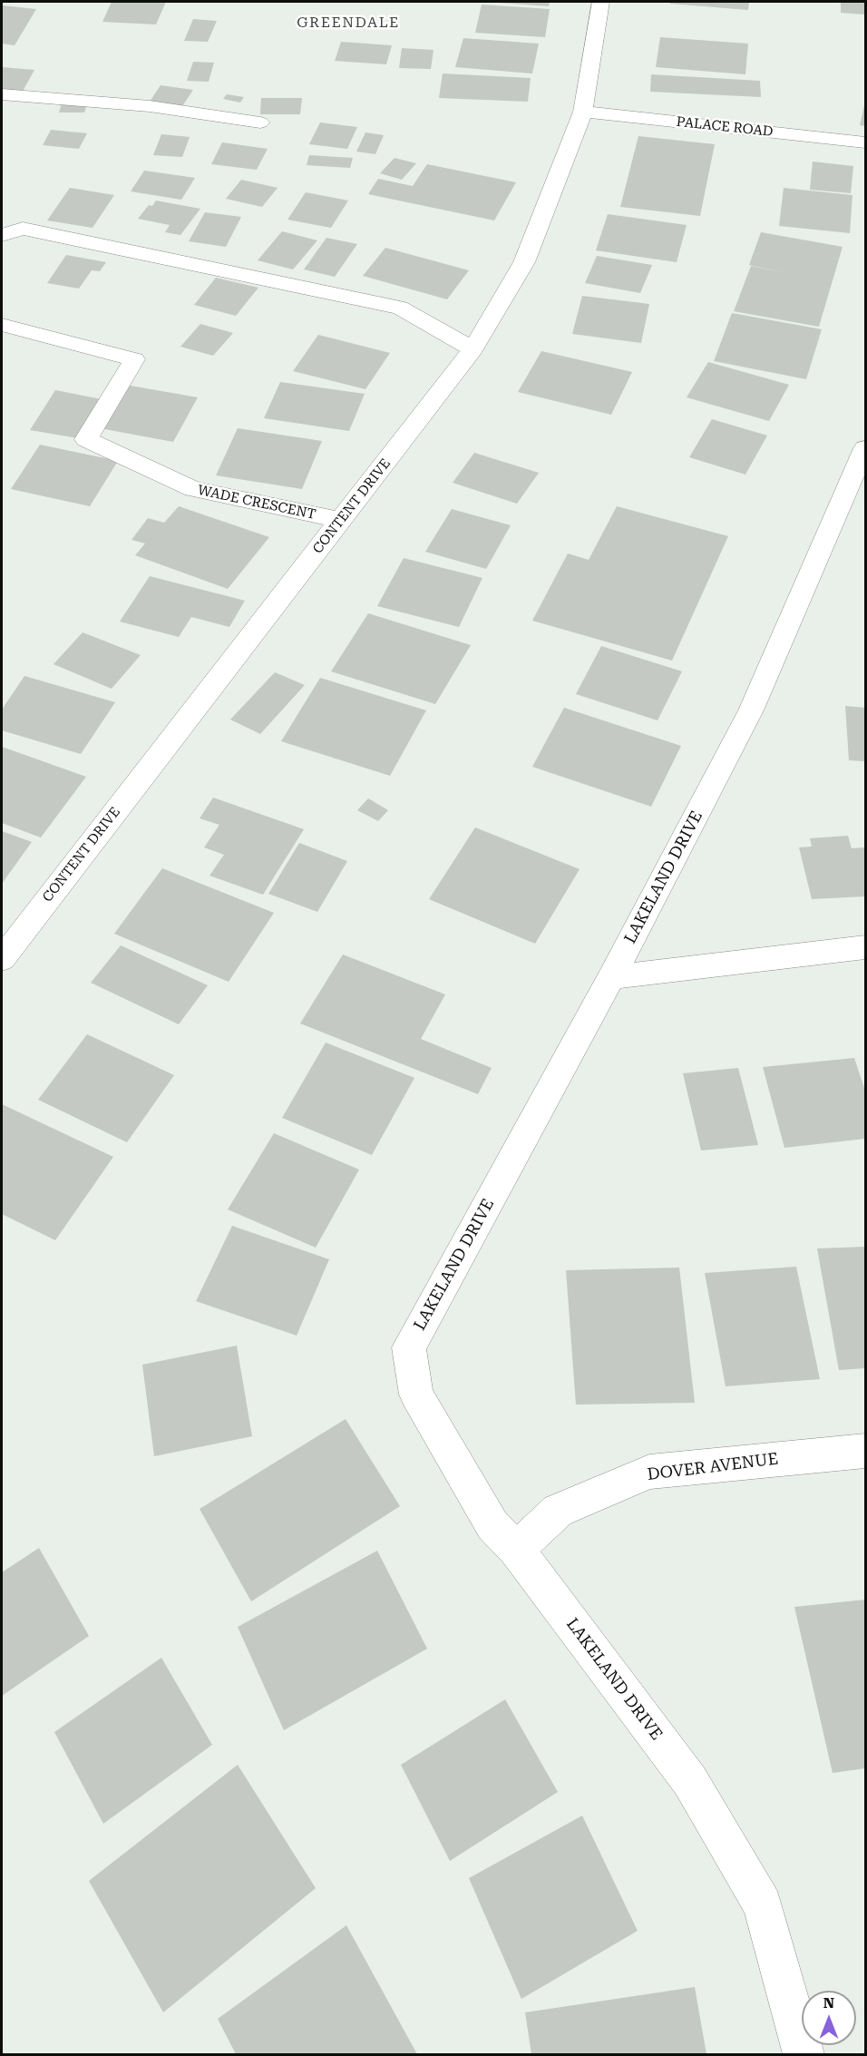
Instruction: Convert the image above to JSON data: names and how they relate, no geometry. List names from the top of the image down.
{
  "streets": {
    "street": [
      "PALACE ROAD",
      "WADE CRESCENT",
      "CONTENT DRIVE",
      "LAKELAND DRIVE",
      "DOVER AVENUE"
    ]
  },
  "crossings": [
    ["PALACE ROAD", "CONTENT DRIVE"],
    ["WADE CRESCENT", "CONTENT DRIVE"],
    ["LAKELAND DRIVE", "DOVER AVENUE"]
  ],
  "districts": ["GREENDALE"],
  "north": "top"
}
